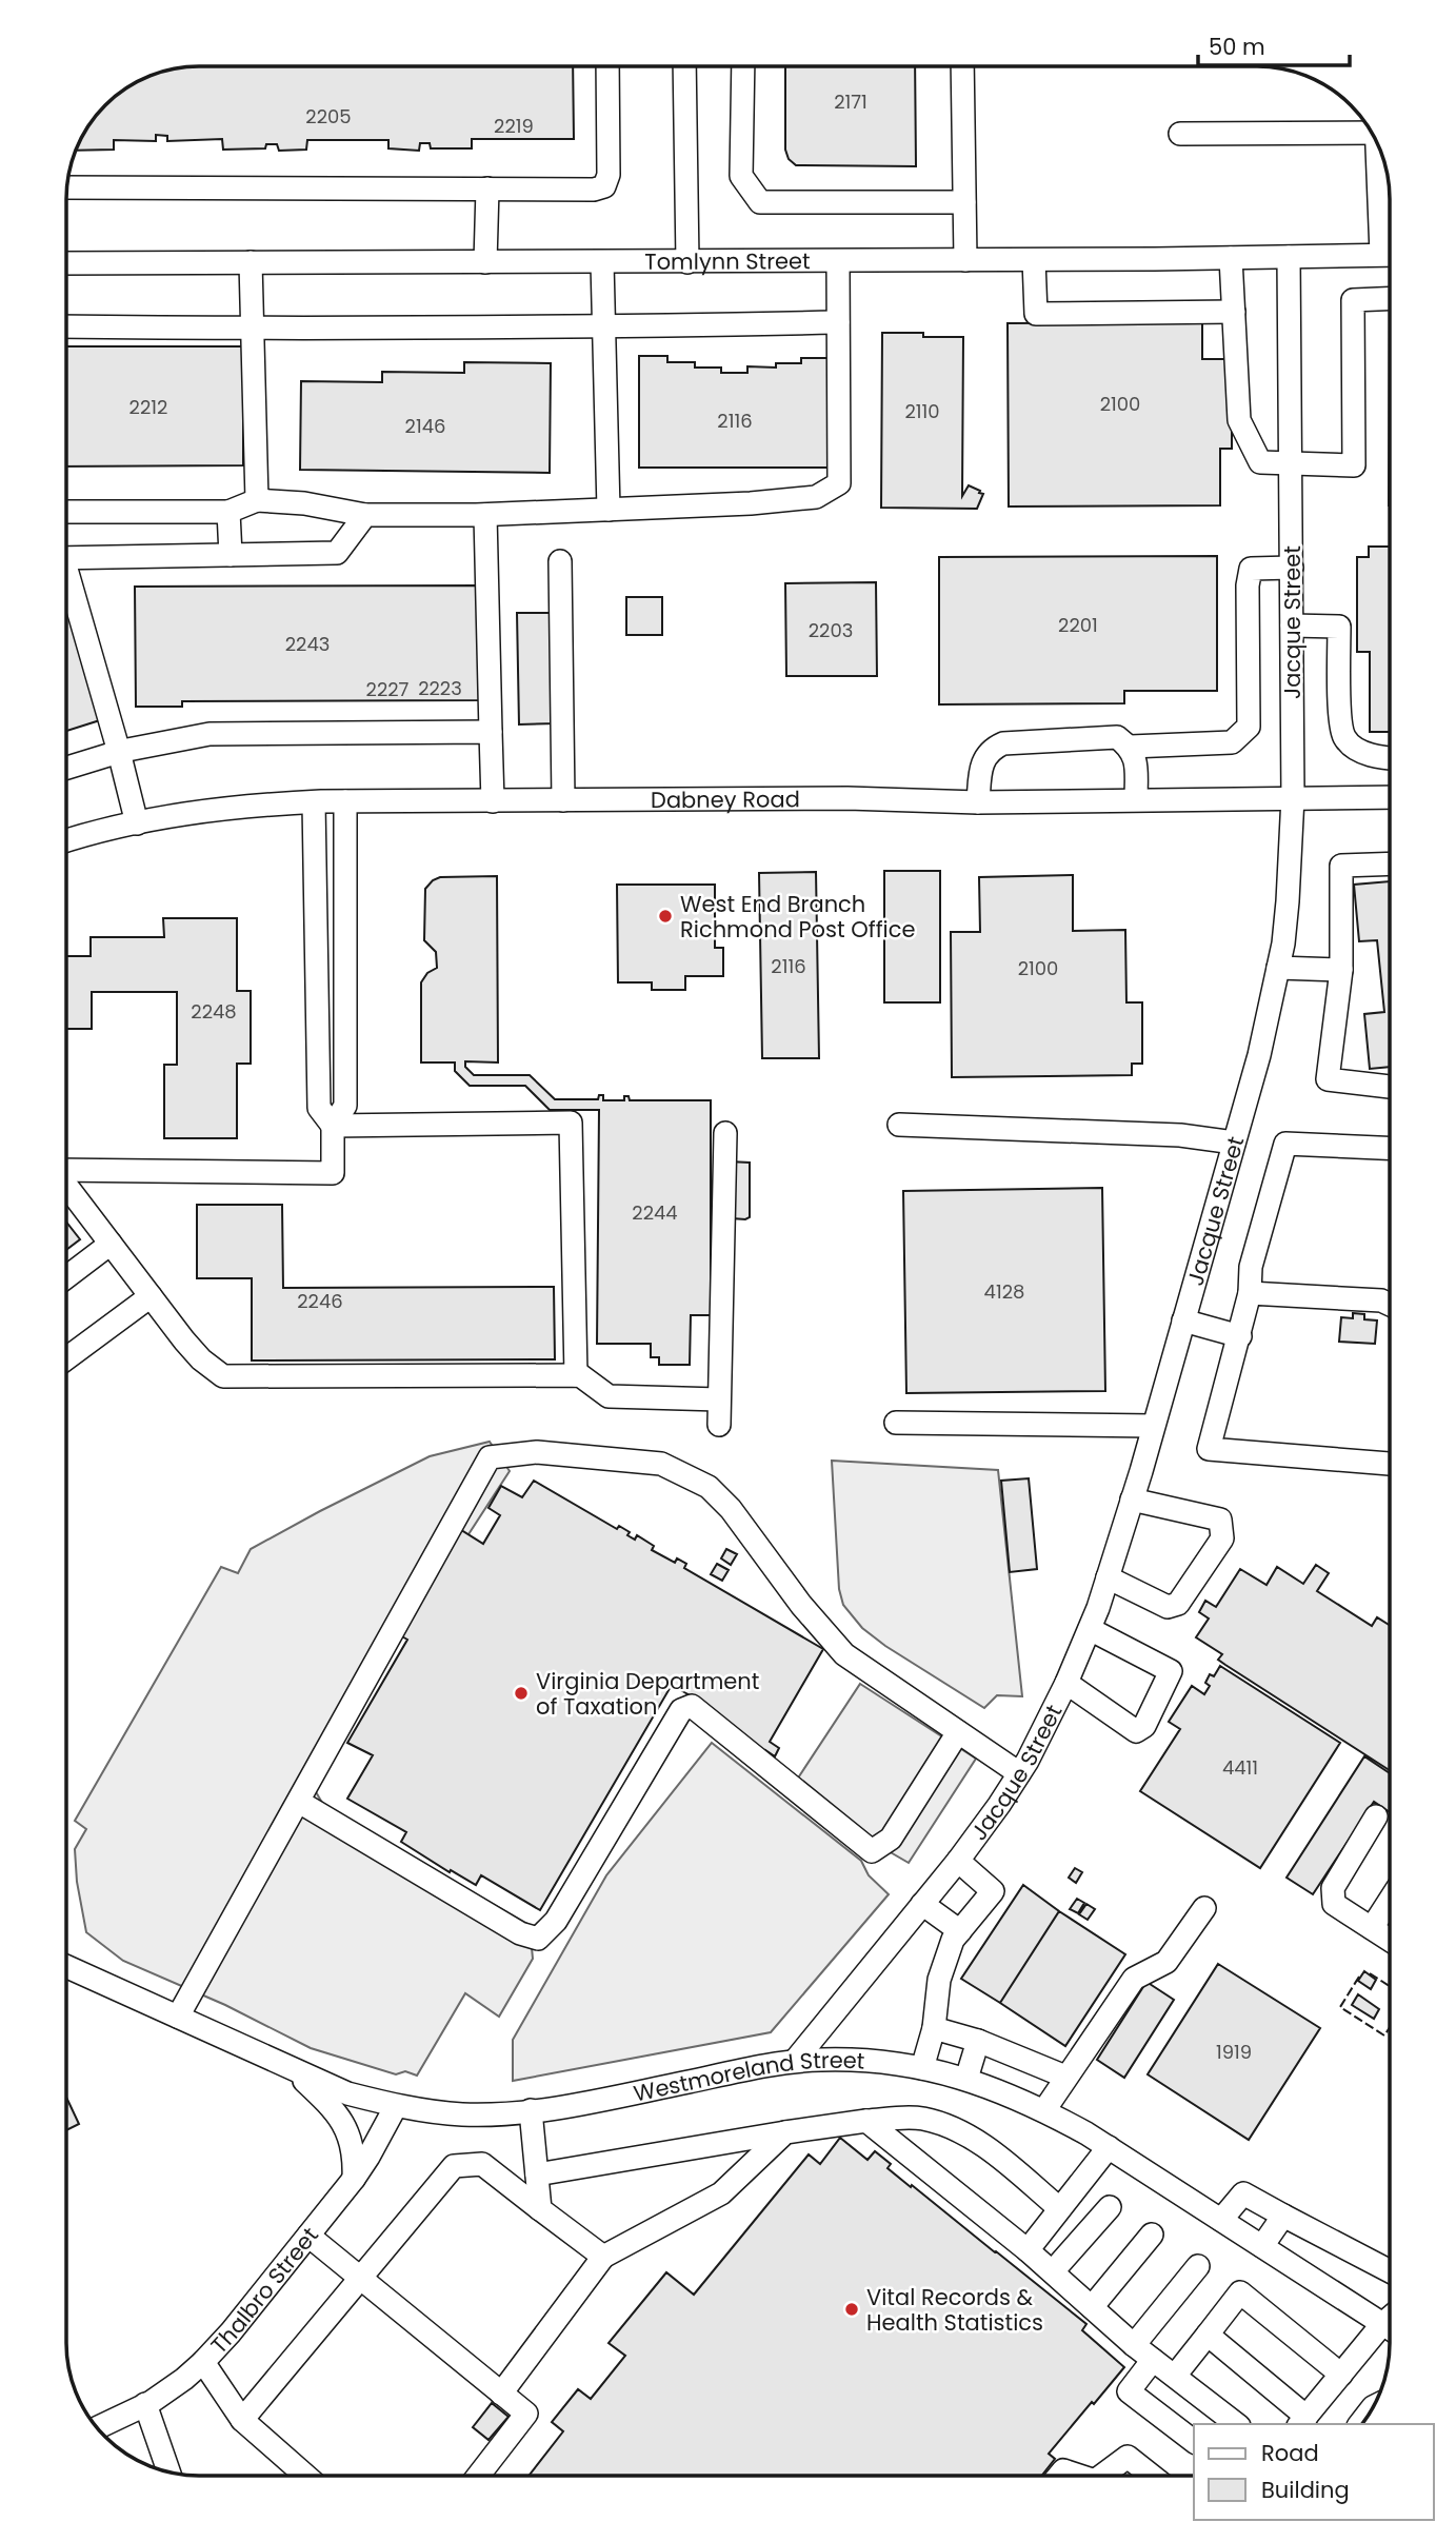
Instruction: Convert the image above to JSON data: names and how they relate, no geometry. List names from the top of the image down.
{
  "streets": {
    "street": [
      "Tomlynn Street",
      "Jacque Street",
      "Dabney Road",
      "Westmoreland Street",
      "Thalbro Street"
    ]
  },
  "crossings": [
    ["Tomlynn Street", "Jacque Street"],
    ["Jacque Street", "Dabney Road"],
    ["Jacque Street", "Westmoreland Street"],
    ["Westmoreland Street", "Thalbro Street"]
  ],
  "places": ["West End Branch Richmond Post Office", "Virginia Department of Taxation", "Vital Records & Health Statistics"],
  "house_numbers": [
    "2171",
    "2205",
    "2219",
    "2100",
    "2212",
    "2110",
    "2116",
    "2146",
    "2201",
    "2203",
    "2243",
    "2223",
    "2227",
    "2116",
    "2100",
    "2248",
    "2244",
    "4128",
    "2246",
    "4411",
    "1919"
  ],
  "legend": ["Road", "Building"],
  "scale_bar": "50 m"
}
